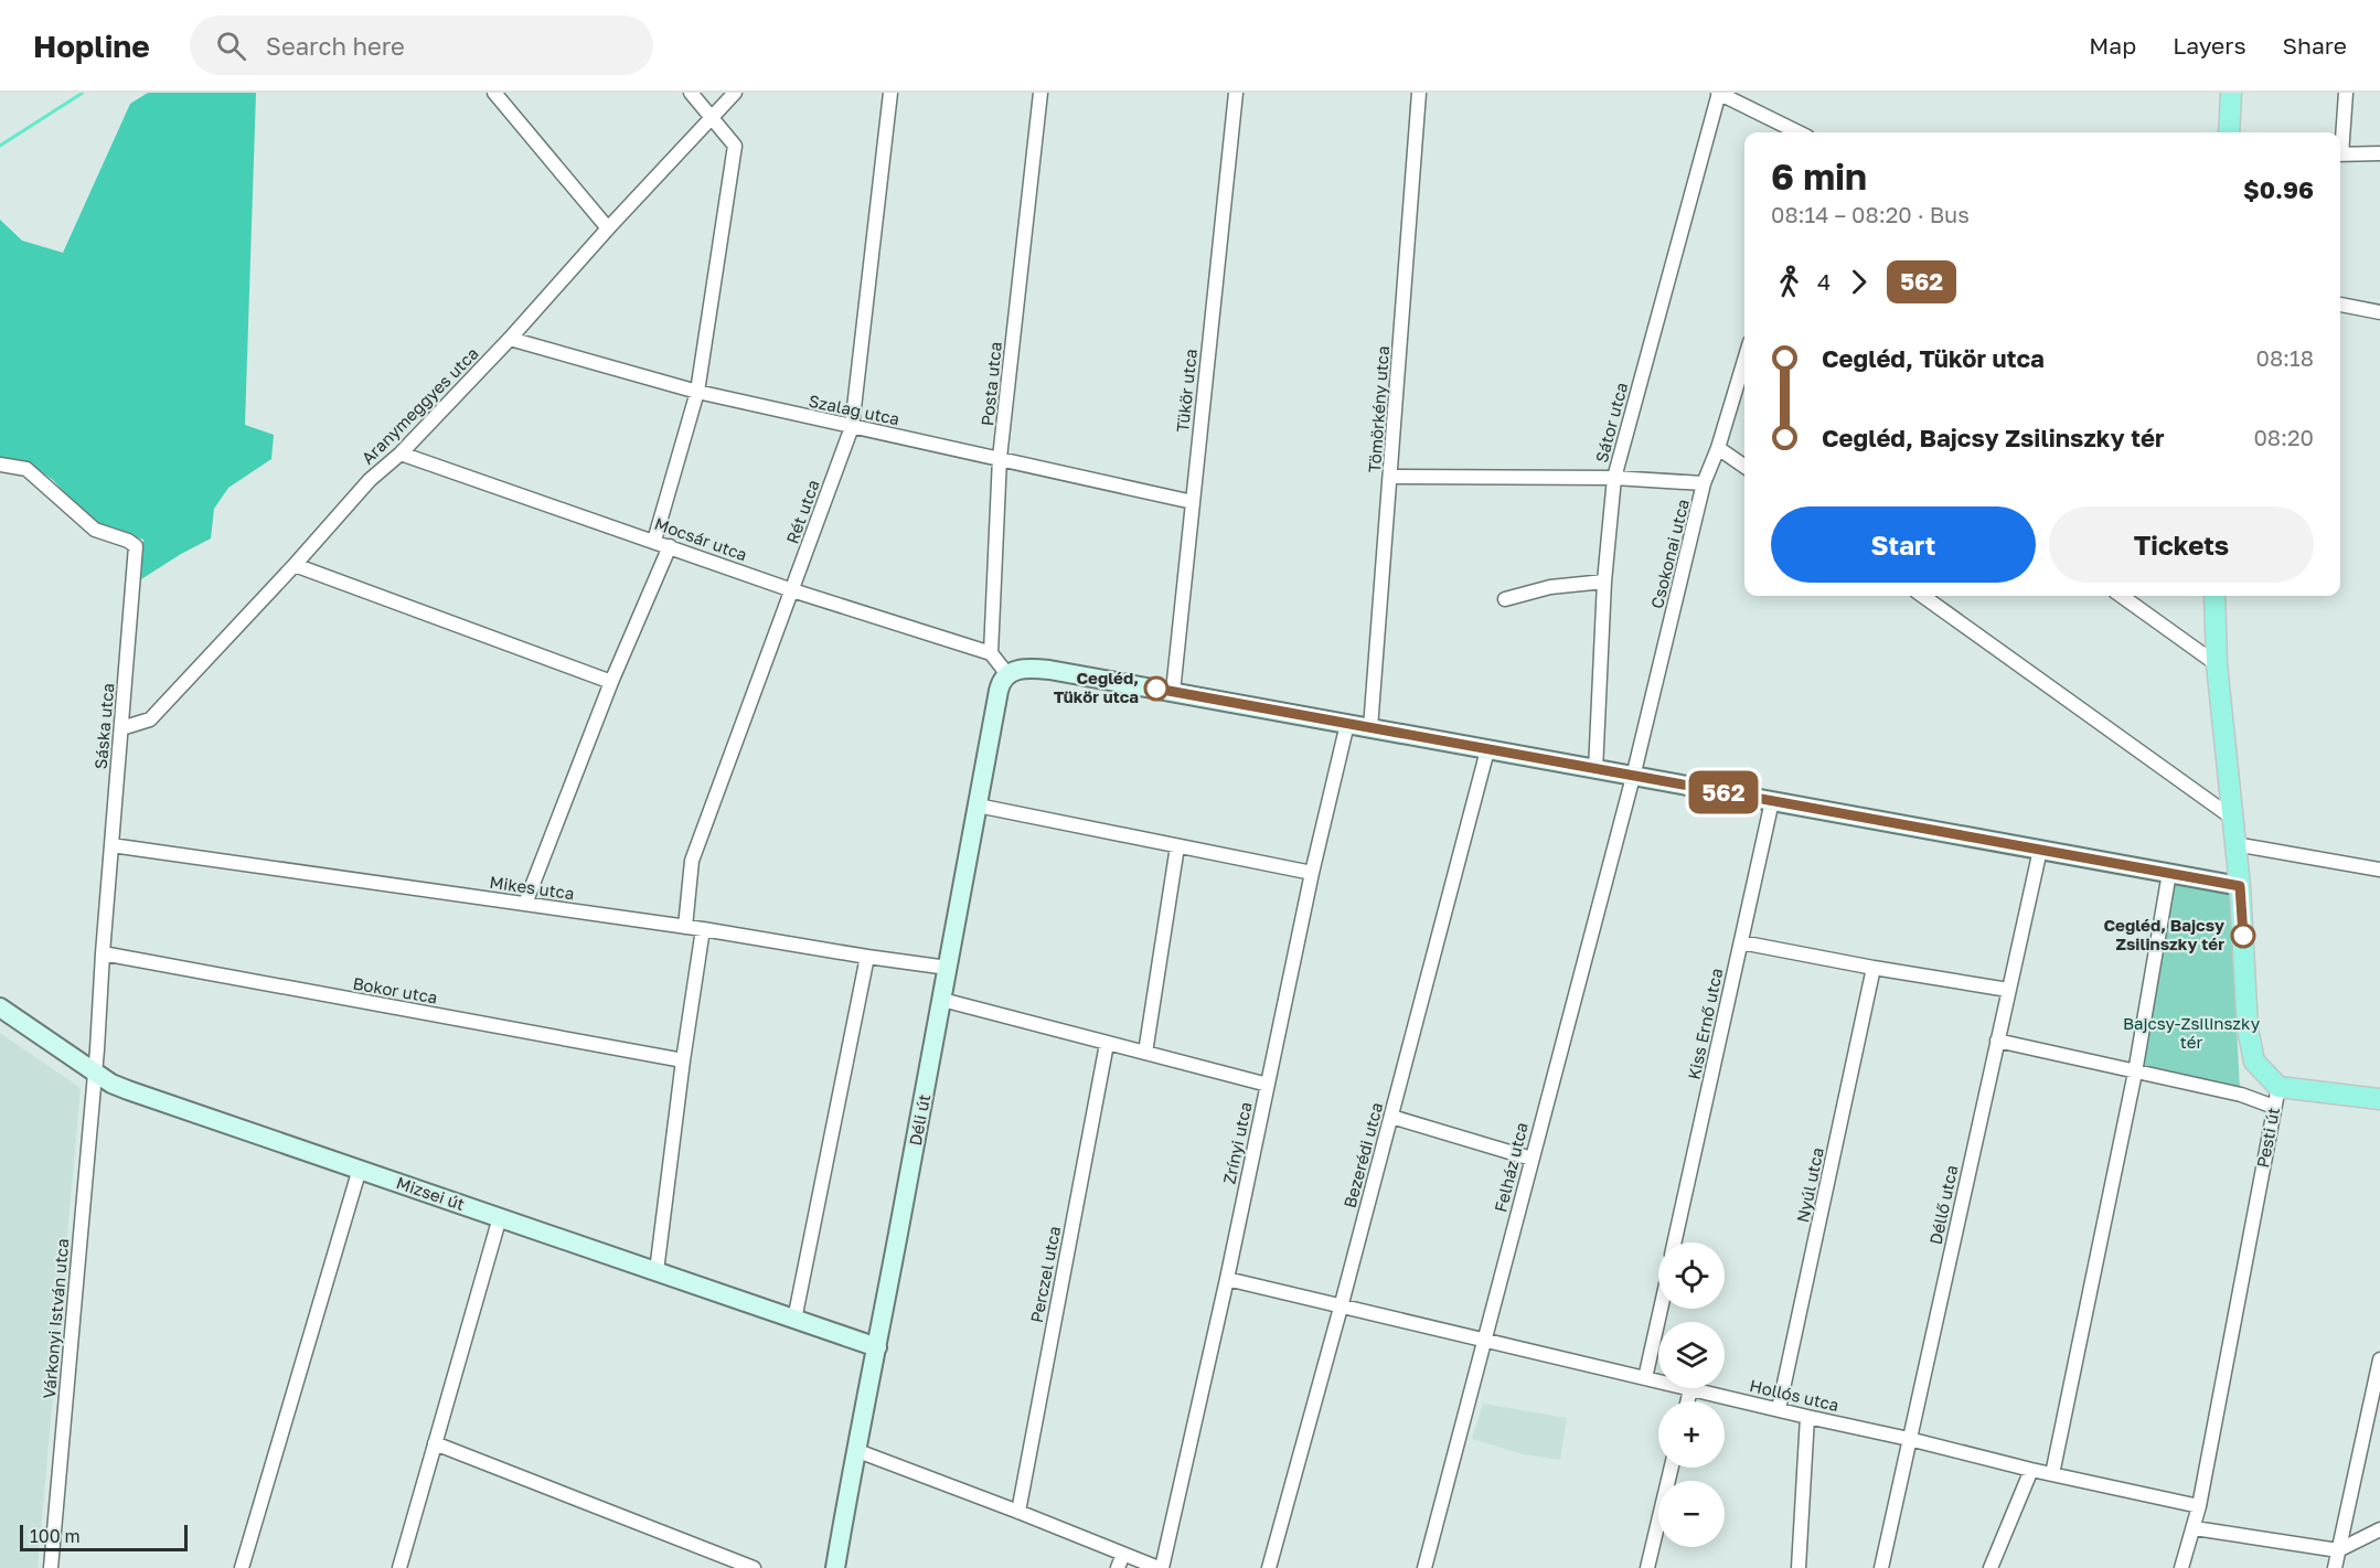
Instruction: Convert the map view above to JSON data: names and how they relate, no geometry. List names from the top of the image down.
{
  "streets": {
    "main road": ["Déli út", "Pesti út", "Mizsei út"],
    "street": [
      "Posta utca",
      "Tükör utca",
      "Aranymeggyes utca",
      "Tömörkény utca",
      "Szalag utca",
      "Sátor utca",
      "Rét utca",
      "Mocsár utca",
      "Csokonai utca",
      "Sáska utca",
      "Mikes utca",
      "Bokor utca",
      "Kiss Ernő utca",
      "Zrínyi utca",
      "Bezerédi utca",
      "Felház utca",
      "Nyúl utca",
      "Déllő utca",
      "Perczel utca",
      "Várkonyi István utca",
      "Hollós utca"
    ]
  },
  "crossings": [
    ["Posta utca", "Szalag utca"],
    ["Posta utca", "Mocsár utca"],
    ["Tükör utca", "Szalag utca"],
    ["Aranymeggyes utca", "Szalag utca"],
    ["Aranymeggyes utca", "Mocsár utca"],
    ["Aranymeggyes utca", "Sáska utca"],
    ["Szalag utca", "Rét utca"],
    ["Rét utca", "Mocsár utca"],
    ["Rét utca", "Mikes utca"],
    ["Csokonai utca", "Felház utca"],
    ["Sáska utca", "Mikes utca"],
    ["Sáska utca", "Bokor utca"],
    ["Sáska utca", "Mizsei út"],
    ["Sáska utca", "Várkonyi István utca"],
    ["Mikes utca", "Déli út"],
    ["Déli út", "Mizsei út"],
    ["Pesti út", "Hollós utca"],
    ["Zrínyi utca", "Hollós utca"],
    ["Bezerédi utca", "Hollós utca"],
    ["Felház utca", "Hollós utca"],
    ["Nyúl utca", "Hollós utca"],
    ["Mizsei út", "Várkonyi István utca"],
    ["Déllő utca", "Hollós utca"]
  ],
  "parks": ["Bajcsy-Zsilinszky tér"],
  "places": ["Cegléd, Tükör utca", "Cegléd, Bajcsy Zsilinszky tér"],
  "lines": ["bus line 562"],
  "scale_bar": "100 m",
  "page": {
    "header": "Hopline",
    "search": "Search here",
    "nav": ["Map", "Layers", "Share"],
    "on_map": "562",
    "heading": ["6 min", "08:14 – 08:20 · Bus", "$0.96"],
    "legs": ["4", "562"],
    "list": [
      {
        "name": "Cegléd, Tükör utca",
        "value": "08:18"
      },
      {
        "name": "Cegléd, Bajcsy Zsilinszky tér",
        "value": "08:20"
      }
    ],
    "buttons": ["Start", "Tickets"],
    "map_buttons": ["+", "−"],
    "scale": "100 m"
  }
}
